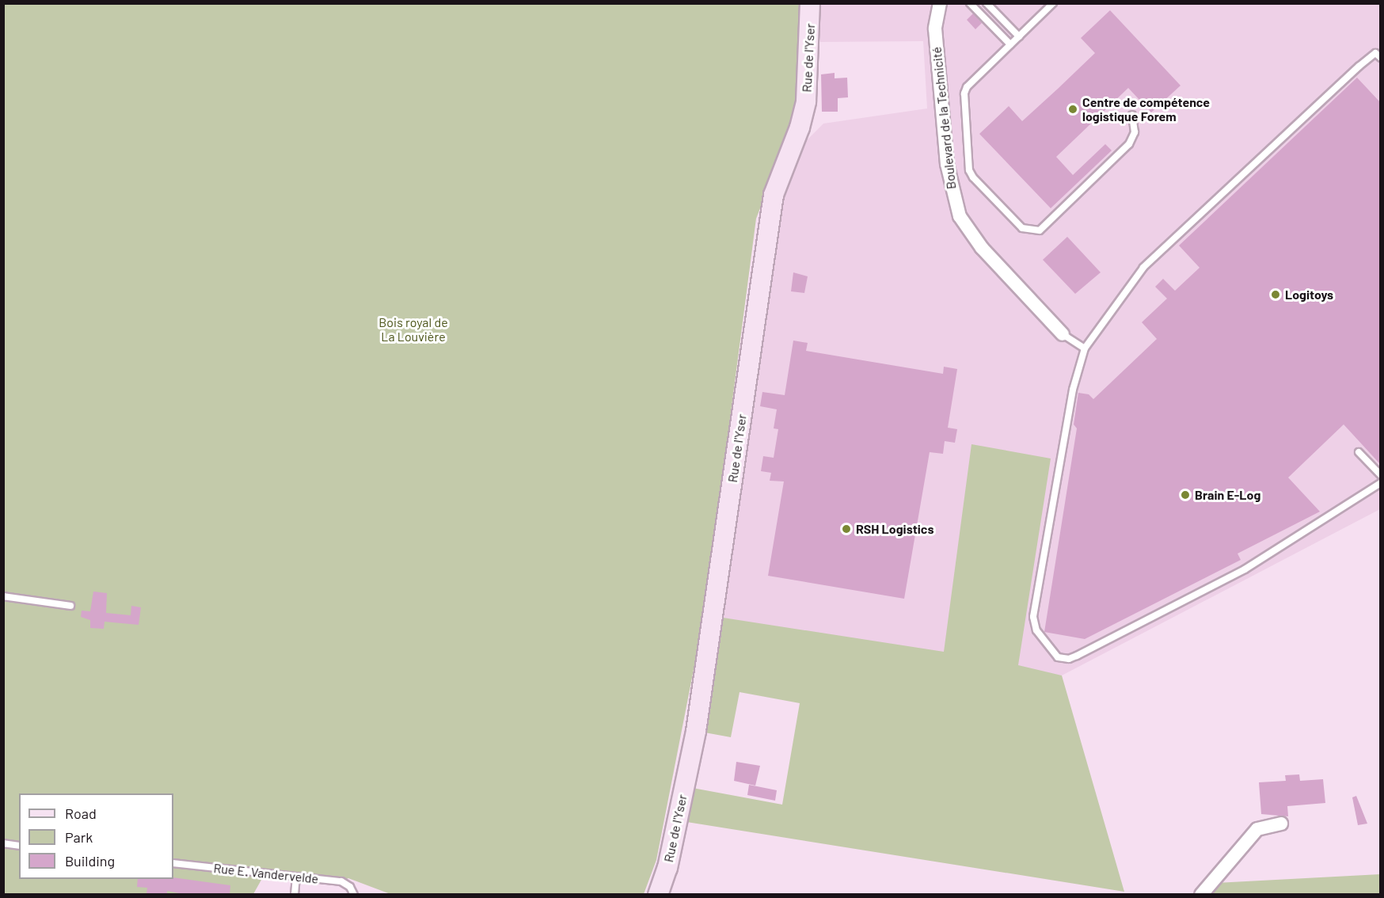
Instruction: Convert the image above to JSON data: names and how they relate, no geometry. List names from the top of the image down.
{
  "streets": {
    "street": ["Rue de l'Yser", "Boulevard de la Technicité"],
    "lane": ["Rue E. Vandervelde"]
  },
  "parks": ["Bois royal de La Louvière"],
  "places": [
    "Centre de compétence logistique Forem",
    "Logitoys",
    "Brain E-Log",
    "RSH Logistics"
  ],
  "legend": ["Road", "Park", "Building"]
}
